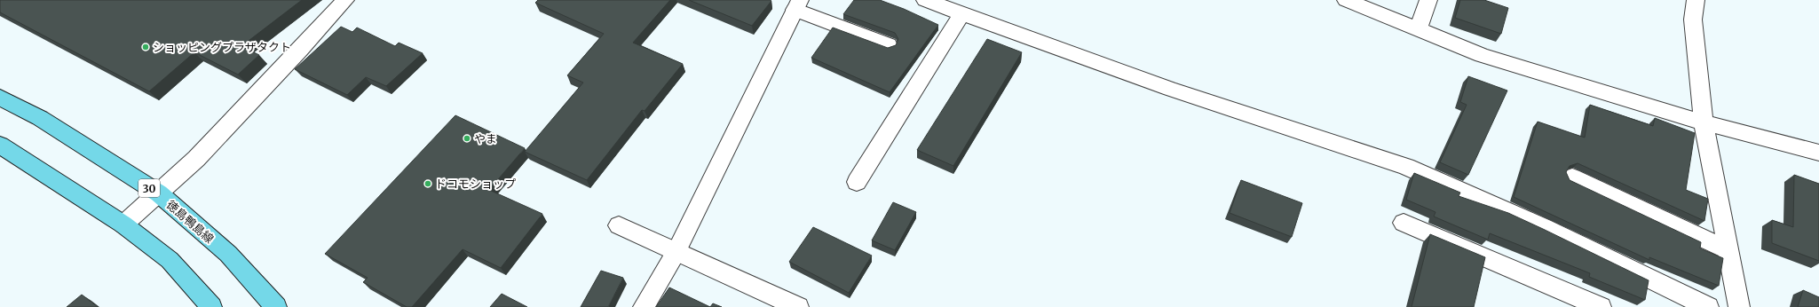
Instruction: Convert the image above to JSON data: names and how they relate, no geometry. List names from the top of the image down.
{
  "streets": {
    "main road": ["30", "徳島鴨島線"]
  },
  "places": ["ショッピングプラザタクト", "やま", "ドコモショップ"]
}
